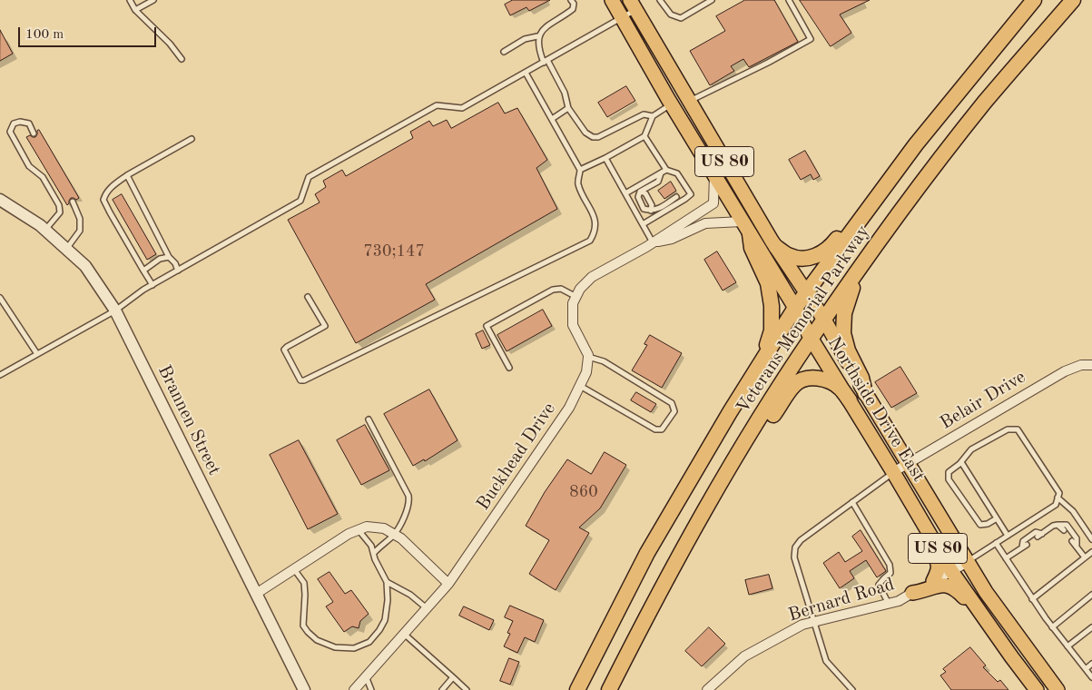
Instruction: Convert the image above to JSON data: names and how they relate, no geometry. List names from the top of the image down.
{
  "streets": {
    "highway": ["Veterans Memorial Parkway"],
    "main road": ["US 80", "Northside Drive East"],
    "street": [
      "Belair Drive",
      "Brannen Street",
      "Buckhead Drive",
      "Bernard Road"
    ]
  },
  "crossings": [
    ["Veterans Memorial Parkway", "Northside Drive East"],
    ["Belair Drive", "Northside Drive East"],
    ["Northside Drive East", "Bernard Road"]
  ],
  "house_numbers": ["730;147", "860"],
  "scale_bar": "100 m"
}
